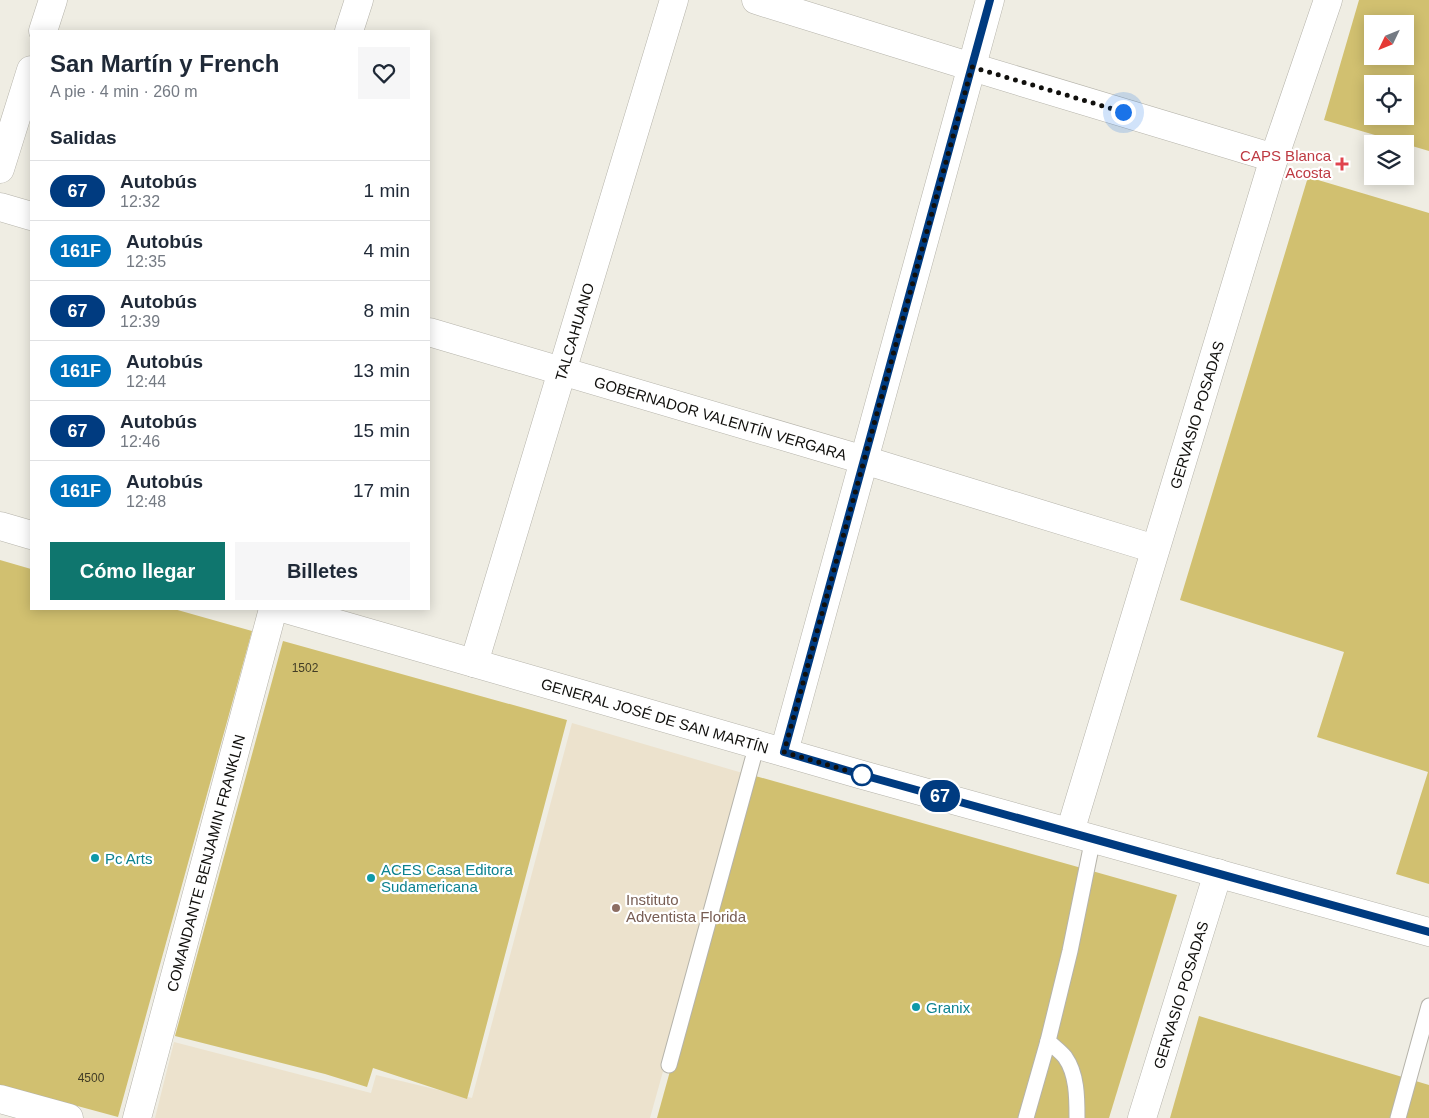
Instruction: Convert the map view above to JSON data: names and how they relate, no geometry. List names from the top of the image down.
{
  "streets": {
    "street": [
      "TALCAHUANO",
      "GERVASIO POSADAS",
      "GOBERNADOR VALENTÍN VERGARA",
      "GENERAL JOSÉ DE SAN MARTÍN",
      "COMANDANTE BENJAMIN FRANKLIN"
    ]
  },
  "crossings": [
    ["TALCAHUANO", "GOBERNADOR VALENTÍN VERGARA"],
    ["TALCAHUANO", "GENERAL JOSÉ DE SAN MARTÍN"],
    ["GERVASIO POSADAS", "GOBERNADOR VALENTÍN VERGARA"],
    ["GERVASIO POSADAS", "GENERAL JOSÉ DE SAN MARTÍN"]
  ],
  "places": {
    "health": ["CAPS Blanca Acosta"],
    "other": [
      "Pc Arts",
      "ACES Casa Editora Sudamericana",
      "Instituto Adventista Florida",
      "Granix"
    ]
  },
  "lines": ["bus line 67"],
  "house_numbers": ["1502", "4500"],
  "north": "bottom left",
  "page": {
    "on_map": "67",
    "heading": [
      ["San Martín y French", "A pie · 4 min · 260 m"],
      "Salidas"
    ],
    "list": [
      {
        "mark": "67",
        "name": "Autobús",
        "note": "12:32",
        "value": "1 min"
      },
      {
        "mark": "161F",
        "name": "Autobús",
        "note": "12:35",
        "value": "4 min"
      },
      {
        "mark": "67",
        "name": "Autobús",
        "note": "12:39",
        "value": "8 min"
      },
      {
        "mark": "161F",
        "name": "Autobús",
        "note": "12:44",
        "value": "13 min"
      },
      {
        "mark": "67",
        "name": "Autobús",
        "note": "12:46",
        "value": "15 min"
      },
      {
        "mark": "161F",
        "name": "Autobús",
        "note": "12:48",
        "value": "17 min"
      }
    ],
    "buttons": ["Cómo llegar", "Billetes"]
  }
}
